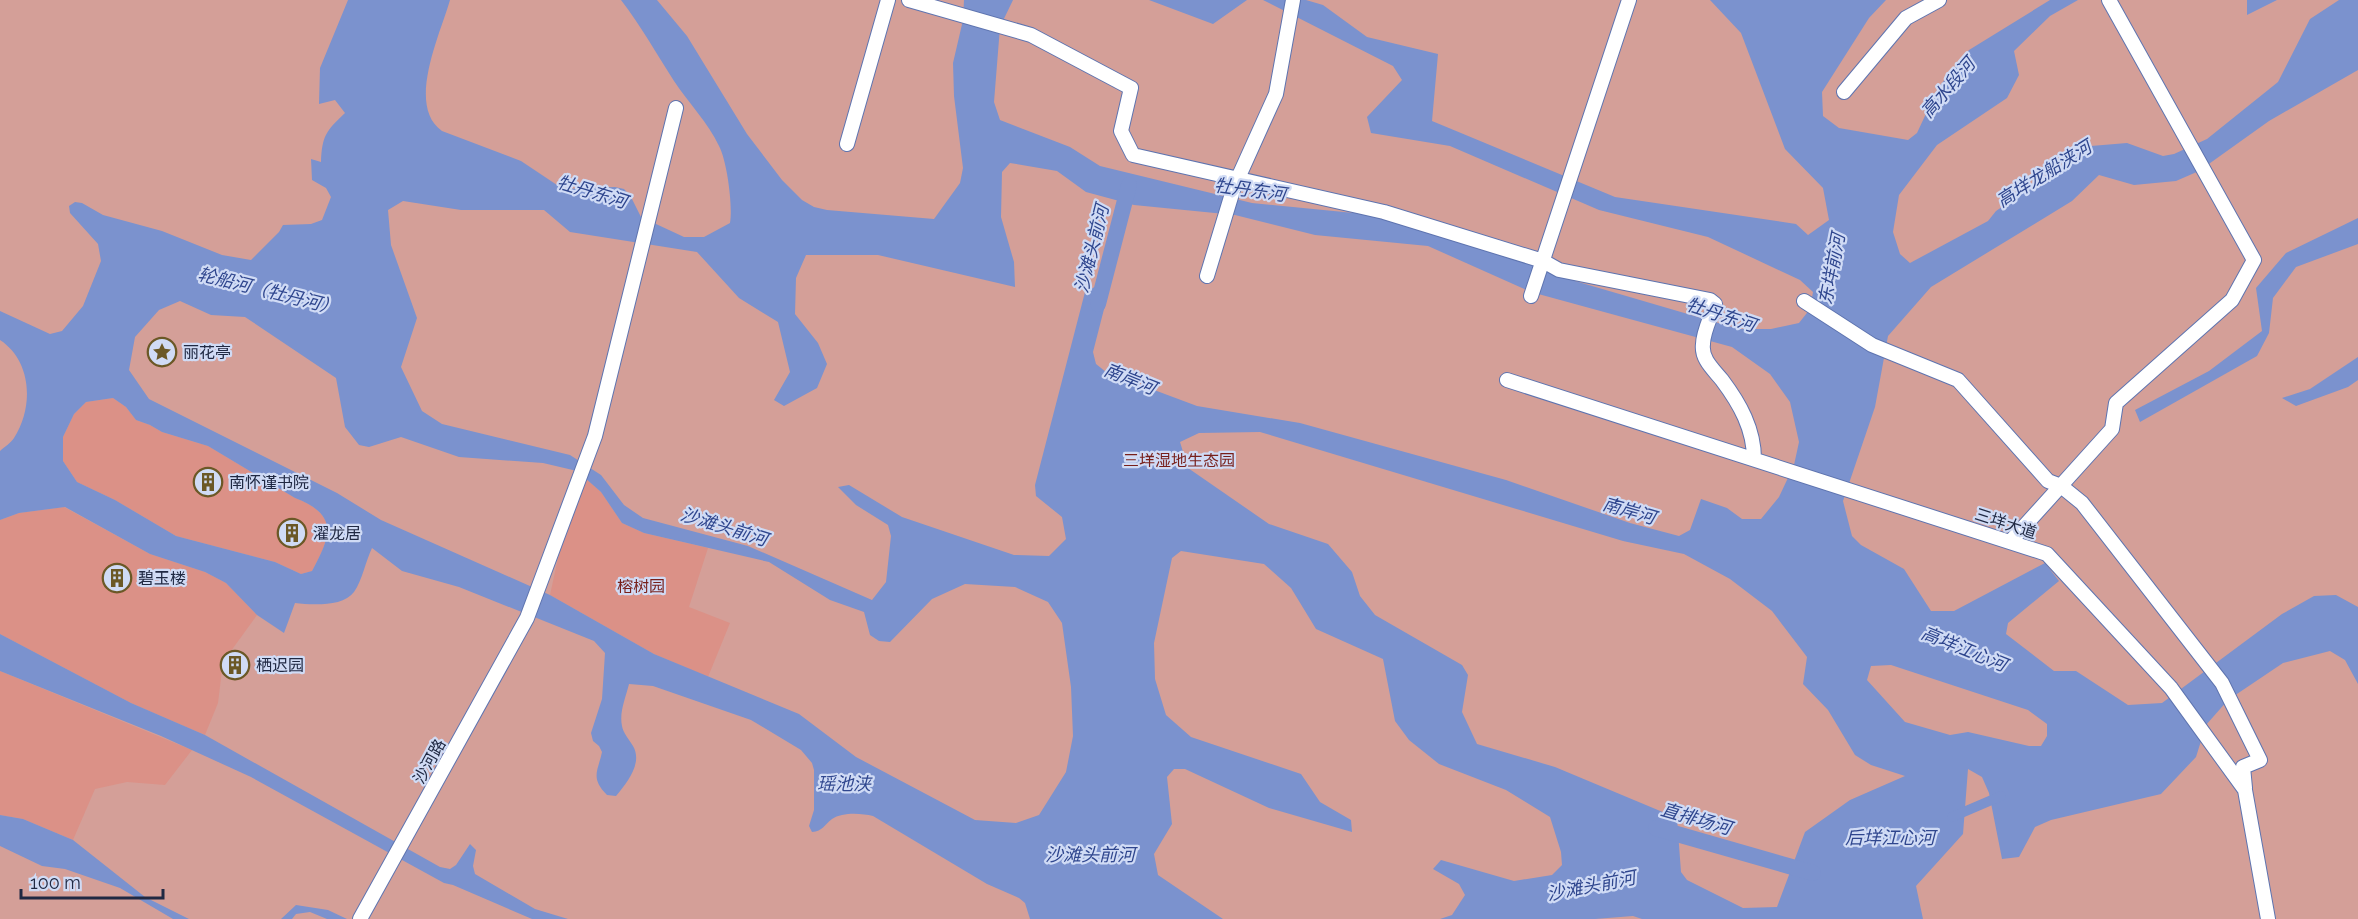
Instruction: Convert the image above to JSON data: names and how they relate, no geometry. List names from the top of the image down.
{
  "streets": {
    "street": ["三垟大道", "沙河路"]
  },
  "water": [
    "高水段河",
    "高垟龙船浃河",
    "牡丹东河",
    "沙滩头前河",
    "东垟前河",
    "轮船河（牡丹河）",
    "南岸河",
    "高垟江心河",
    "瑶池浃",
    "直排场河",
    "后垟江心河"
  ],
  "parks": ["三垟湿地生态园", "榕树园"],
  "places": {
    "place": ["丽花亭"],
    "building": [
      "南怀谨书院",
      "濯龙居",
      "碧玉楼",
      "栖迟园"
    ]
  },
  "scale_bar": "100 m"
}
